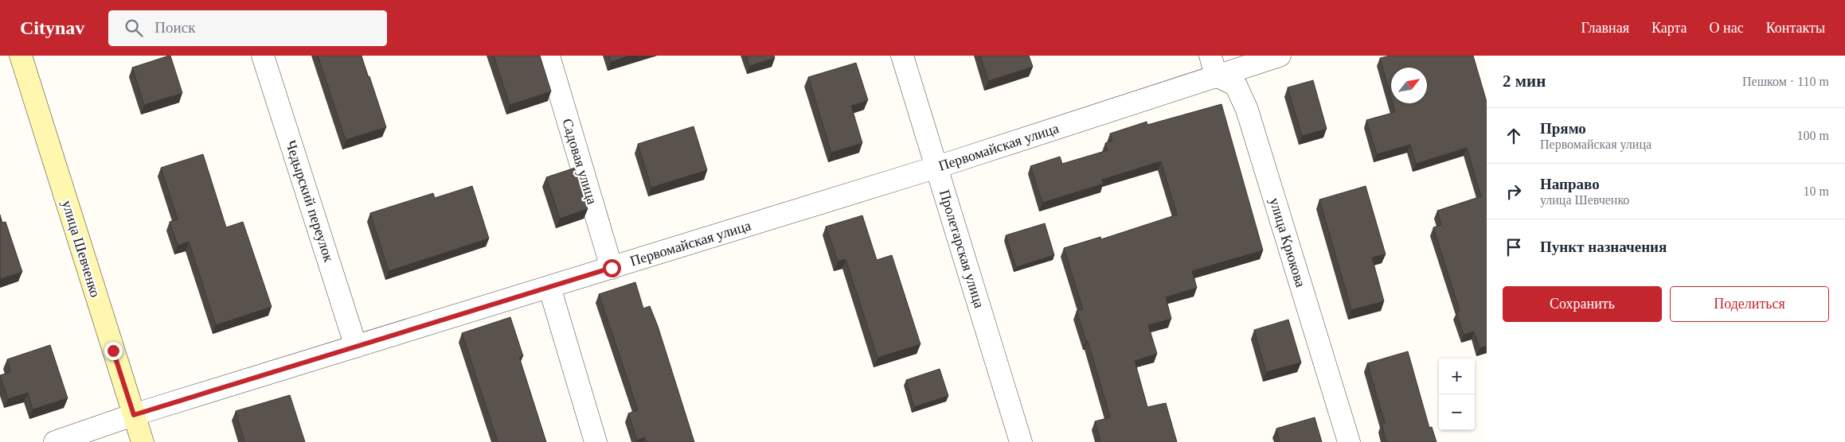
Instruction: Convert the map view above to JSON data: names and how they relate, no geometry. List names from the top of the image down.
{
  "streets": {
    "street": [
      "Первомайская улица",
      "Садовая улица",
      "Чедырский переулок",
      "улица Крюкова",
      "улица Шевченко",
      "Пролетарская улица"
    ]
  },
  "crossings": [
    ["Первомайская улица", "Садовая улица"],
    ["Первомайская улица", "Чедырский переулок"],
    ["Первомайская улица", "улица Крюкова"],
    ["Первомайская улица", "улица Шевченко"],
    ["Первомайская улица", "Пролетарская улица"]
  ],
  "north": "top right",
  "page": {
    "header": "Citynav",
    "search": "Поиск",
    "nav": [
      "Главная",
      "Карта",
      "О нас",
      "Контакты"
    ],
    "heading": ["2 мин", "Пешком · 110 m"],
    "list": [
      ["Прямо", "Первомайская улица", "100 m"],
      ["Направо", "улица Шевченко", "10 m"],
      "Пункт назначения"
    ],
    "buttons": ["Сохранить", "Поделиться"],
    "map_buttons": ["+", "−"]
  }
}
